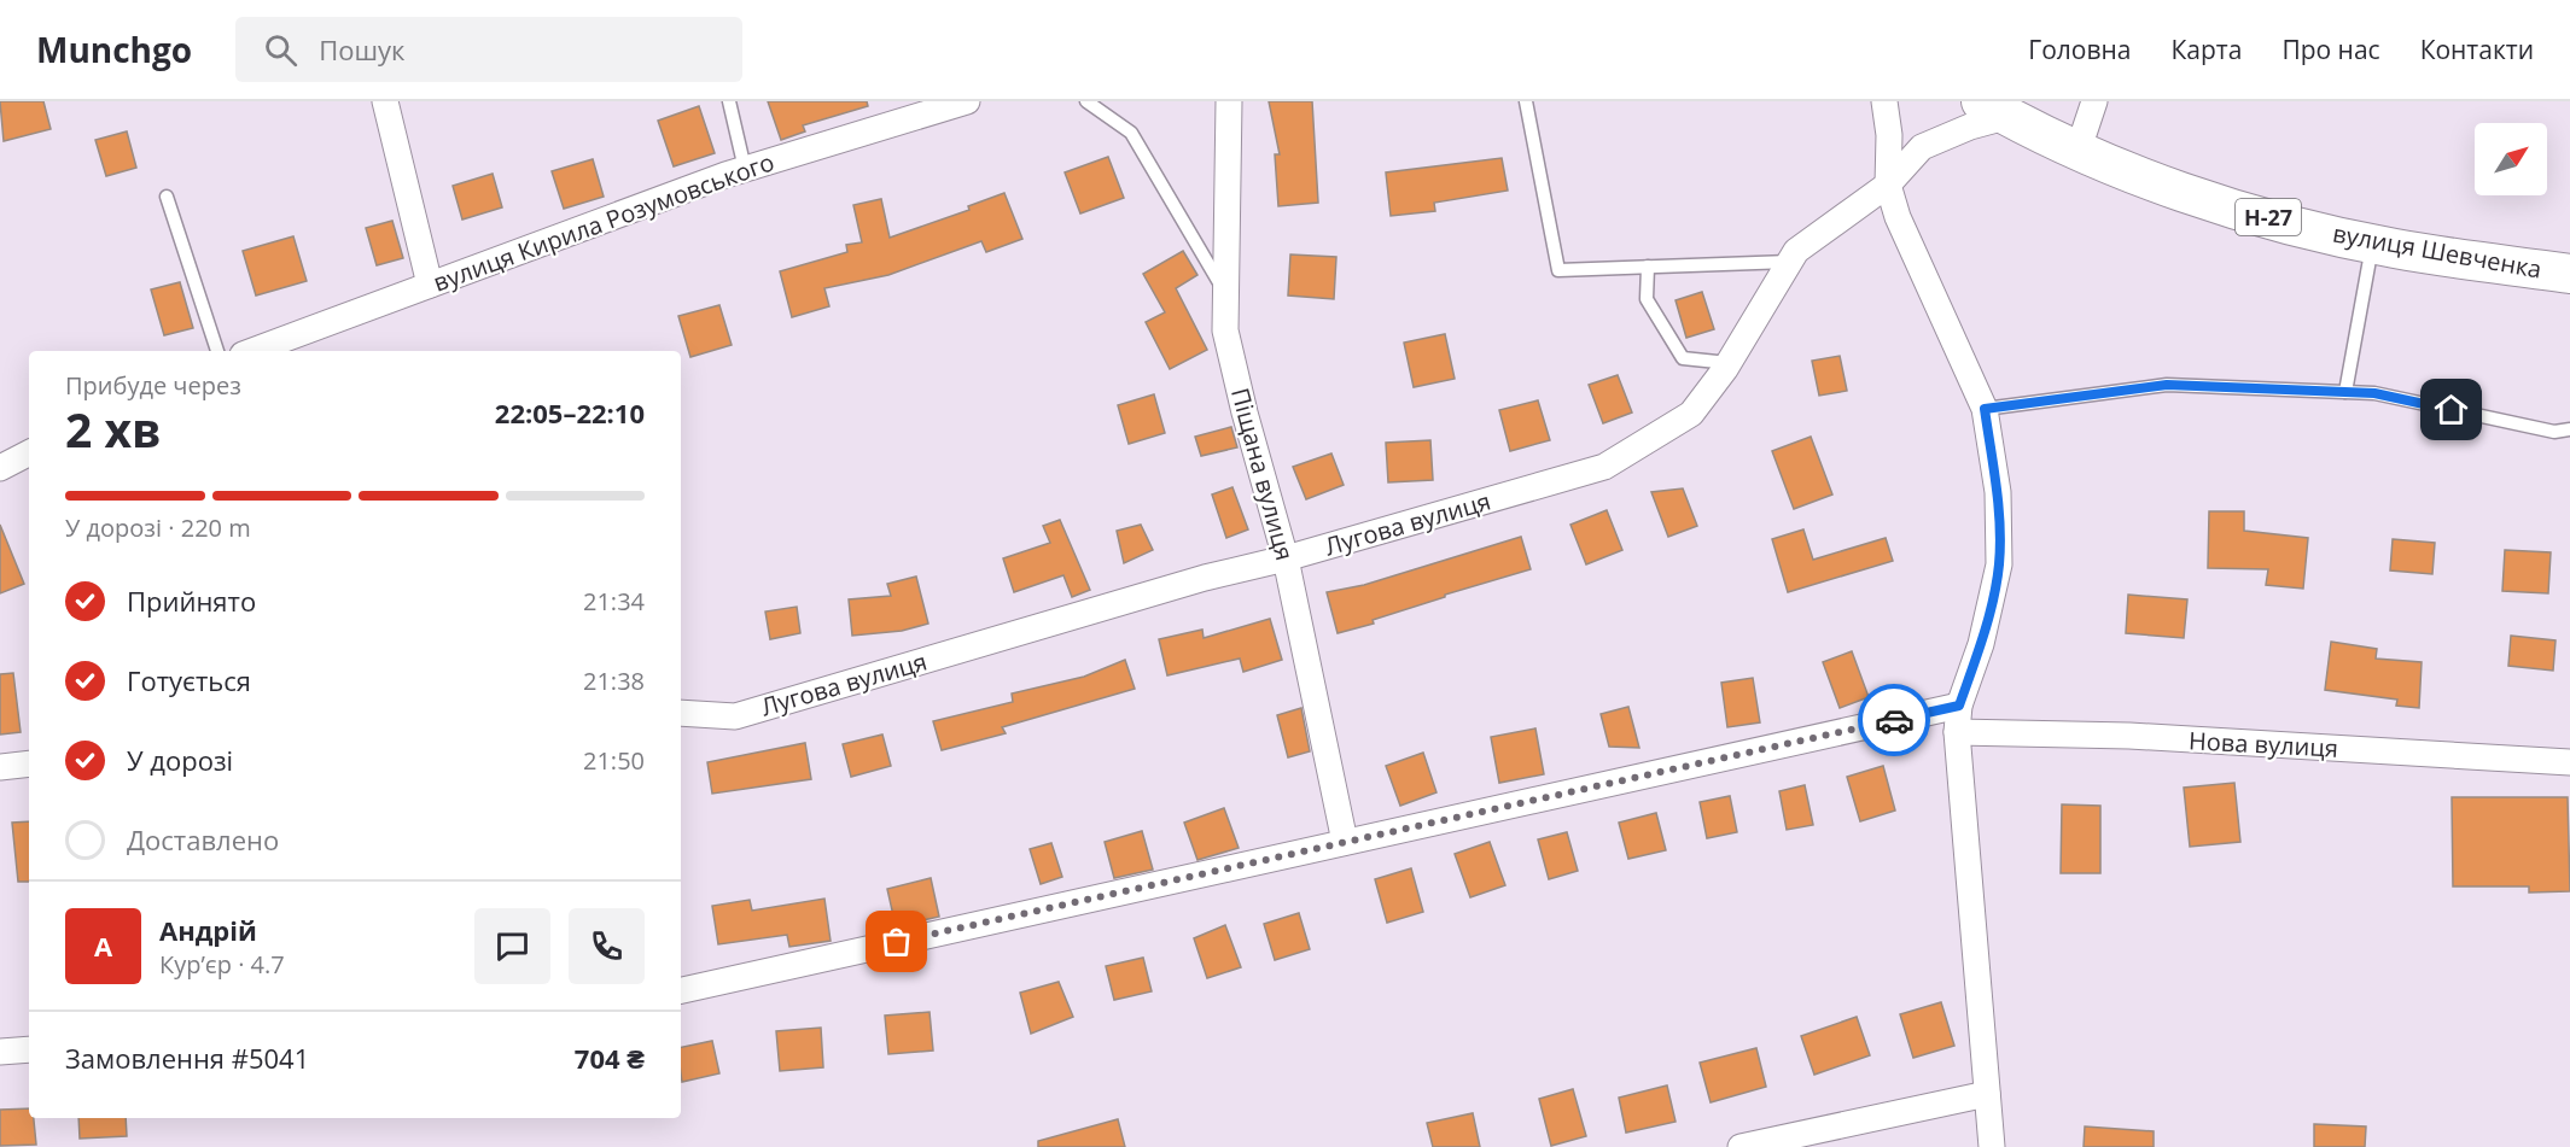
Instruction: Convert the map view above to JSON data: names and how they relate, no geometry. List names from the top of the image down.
{
  "streets": {
    "main road": ["Н-27", "вулиця Шевченка"],
    "street": [
      "вулиця Кирила Розумовського",
      "Піщана вулиця",
      "Лугова вулиця",
      "Нова вулиця"
    ]
  },
  "crossings": [
    ["вулиця Шевченка", "Лугова вулиця"],
    ["Піщана вулиця", "Лугова вулиця"]
  ],
  "north": "top right",
  "page": {
    "header": "Munchgo",
    "search": "Пошук",
    "nav": [
      "Головна",
      "Карта",
      "Про нас",
      "Контакти"
    ],
    "heading": ["2 хв", "Прибуде через", "22:05–22:10"],
    "panel": [
      "Андрій",
      "Кур’єр · 4.7",
      "Замовлення #5041",
      "704 ₴"
    ],
    "bar": "У дорозі · 220 m",
    "list": [
      ["Прийнято", "21:34"],
      ["Готується", "21:38"],
      ["У дорозі", "21:50"],
      "Доставлено"
    ],
    "round": "А"
  }
}
